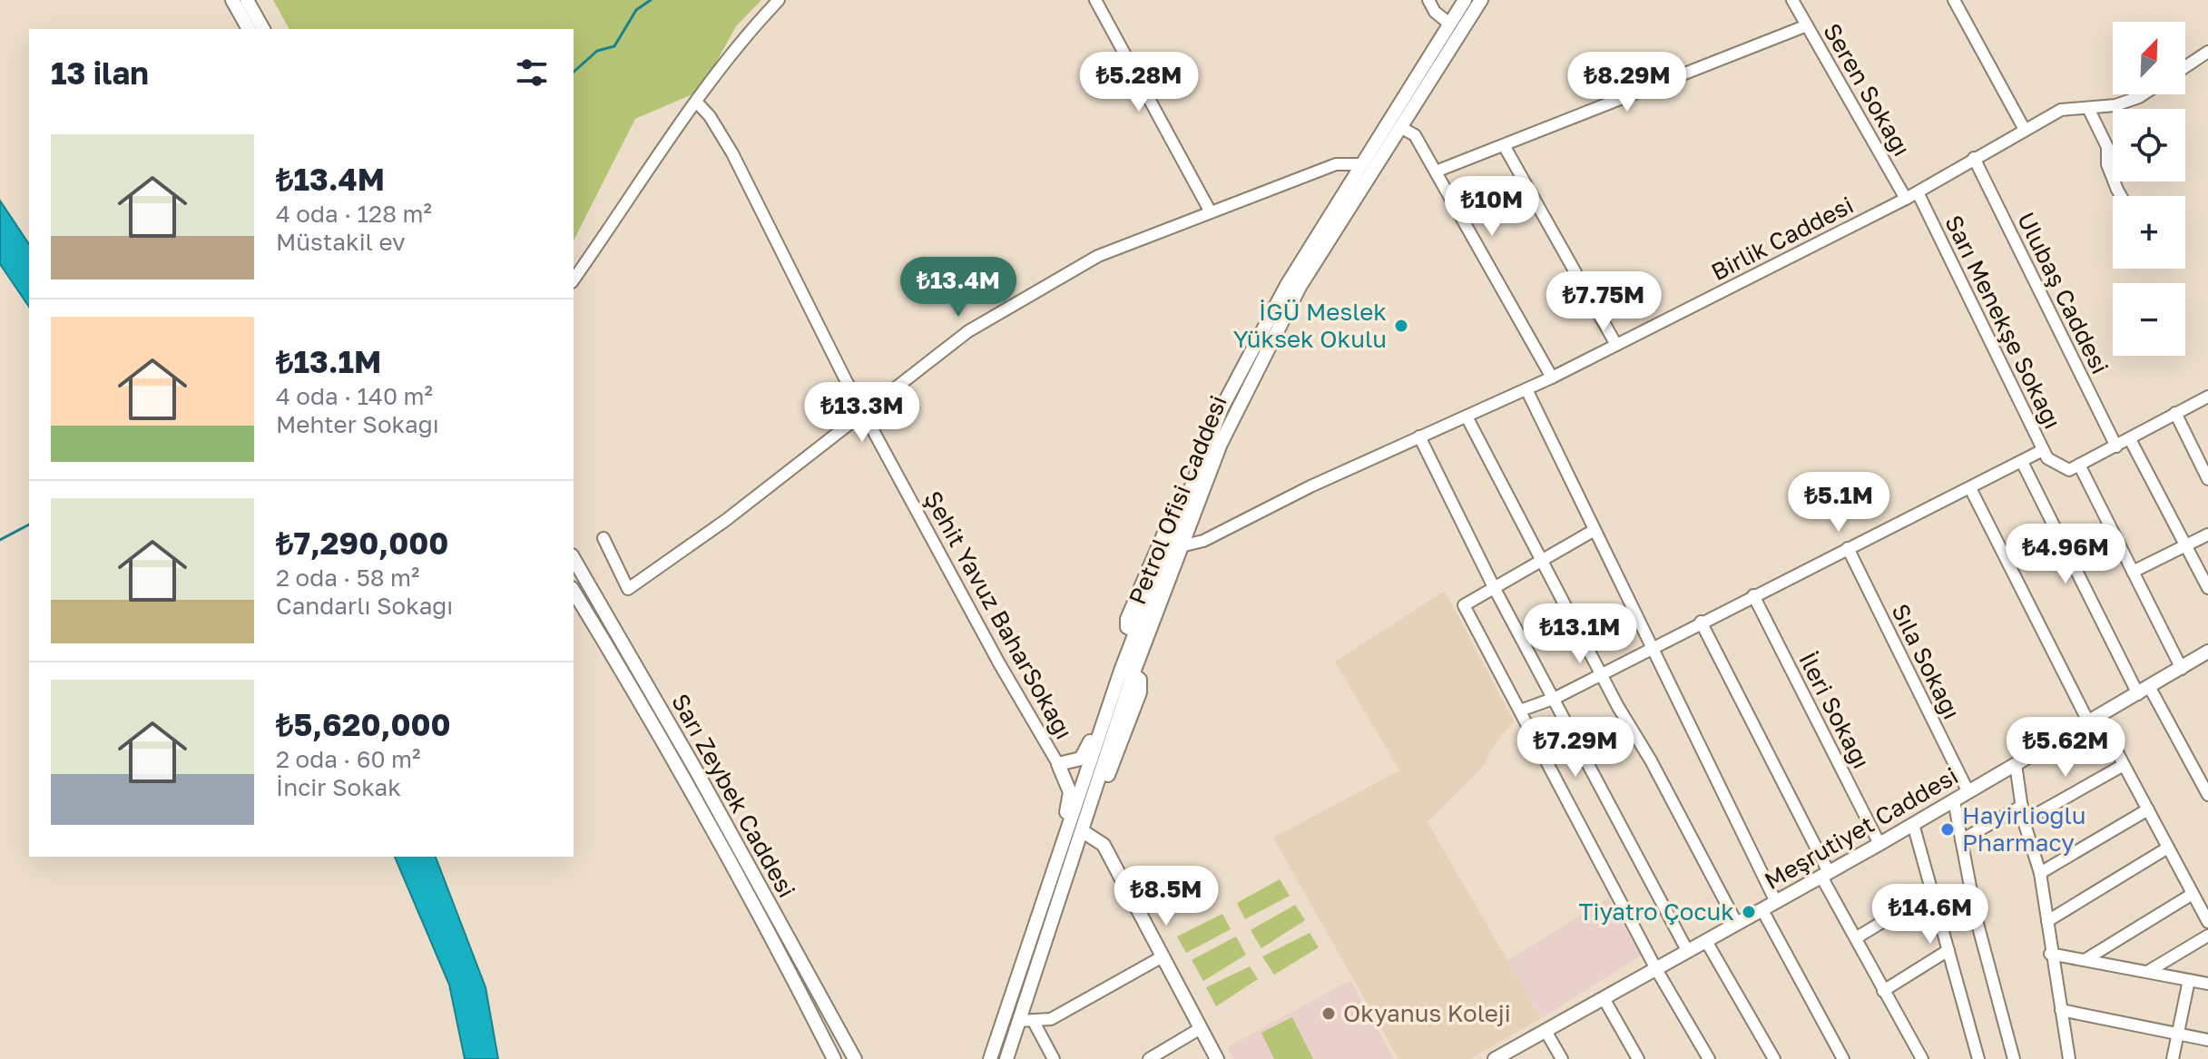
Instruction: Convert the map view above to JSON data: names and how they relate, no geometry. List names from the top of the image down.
{
  "streets": {
    "main road": ["Petrol Ofisi Caddesi", "Sarı Zeybek Caddesi", "Meşrutiyet Caddesi"],
    "street": [
      "Seren Sokağı",
      "Birlik Caddesi",
      "Ulubaş Caddesi",
      "Sarı Menekşe Sokağı",
      "Şehit Yavuz BaharSokağı",
      "Sıla Sokağı",
      "İleri Sokağı"
    ]
  },
  "crossings": [
    ["Seren Sokağı", "Birlik Caddesi"],
    ["Birlik Caddesi", "Ulubaş Caddesi"],
    ["Birlik Caddesi", "Sarı Menekşe Sokağı"],
    ["Birlik Caddesi", "Petrol Ofisi Caddesi"],
    ["Sıla Sokağı", "Meşrutiyet Caddesi"],
    ["İleri Sokağı", "Meşrutiyet Caddesi"]
  ],
  "places": [
    "İGÜ Meslek Yüksek Okulu",
    "Hayirlioglu Pharmacy",
    "Tiyatro Çocuk",
    "Okyanus Koleji"
  ],
  "north": "top right",
  "page": {
    "map_buttons": ["+", "−"],
    "heading": "13 ilan",
    "price": [
      "₺5.28M",
      "₺8.29M",
      "₺10M",
      "₺13.4M",
      "₺7.75M",
      "₺13.3M",
      "₺5.1M",
      "₺4.96M",
      "₺13.1M",
      "₺7.29M",
      "₺5.62M",
      "₺8.5M",
      "₺14.6M"
    ],
    "list": [
      {
        "name": "₺13.4M",
        "note": "4 oda · 128 m² · Müstakil ev"
      },
      {
        "name": "₺13.1M",
        "note": "4 oda · 140 m² · Mehter Sokağı"
      },
      {
        "name": "₺7,290,000",
        "note": "2 oda · 58 m² · Candarlı Sokağı"
      },
      {
        "name": "₺5,620,000",
        "note": "2 oda · 60 m² · İncir Sokak"
      }
    ]
  }
}
